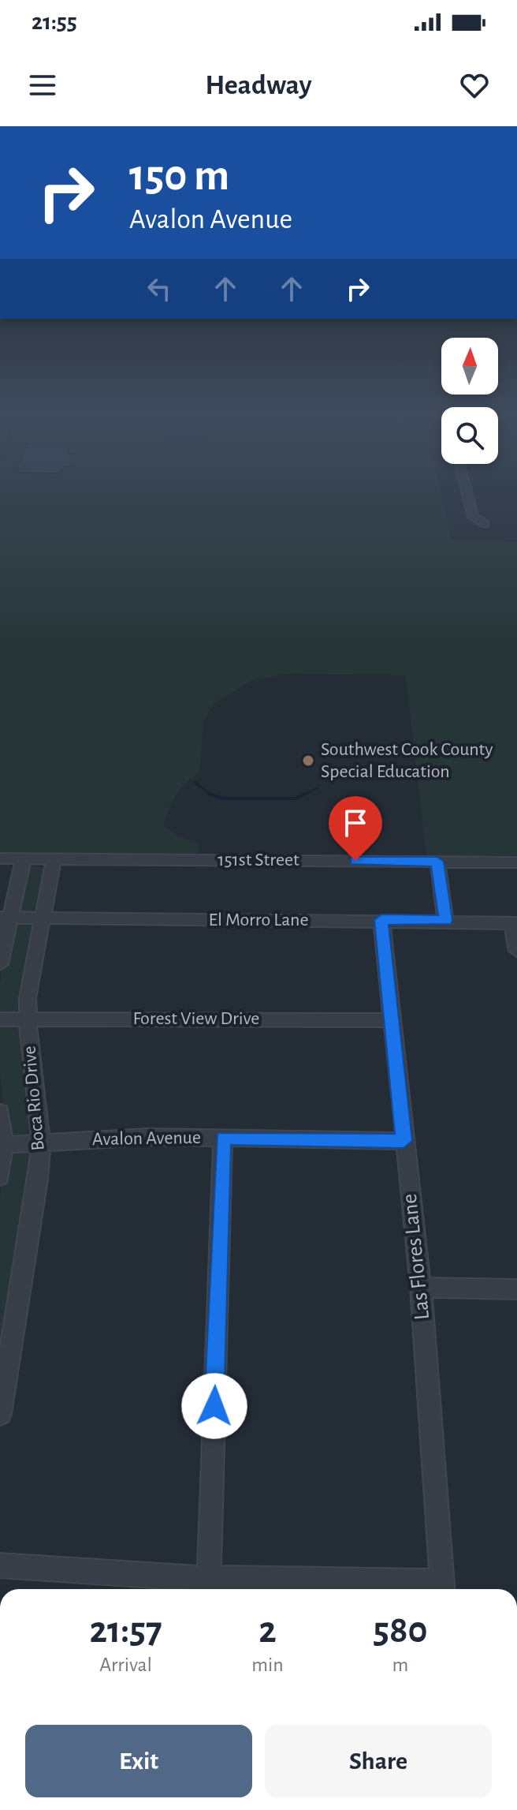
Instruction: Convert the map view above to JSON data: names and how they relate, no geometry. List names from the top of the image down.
{
  "streets": {
    "street": [
      "151st Street",
      "El Morro Lane",
      "Forest View Drive",
      "Boca Rio Drive",
      "Avalon Avenue",
      "Las Flores Lane"
    ]
  },
  "crossings": [
    ["151st Street", "Boca Rio Drive"],
    ["El Morro Lane", "Boca Rio Drive"],
    ["El Morro Lane", "Las Flores Lane"],
    ["Forest View Drive", "Boca Rio Drive"],
    ["Forest View Drive", "Las Flores Lane"],
    ["Boca Rio Drive", "Avalon Avenue"],
    ["Avalon Avenue", "Las Flores Lane"]
  ],
  "places": ["Southwest Cook County Special Education"],
  "north": "top",
  "page": {
    "status": "21:55",
    "header": "Headway",
    "turn": ["150 m", "Avalon Avenue"],
    "eta": [
      "21:57",
      "Arrival",
      "2",
      "min",
      "580",
      "m"
    ],
    "buttons": ["Exit", "Share"]
  }
}
